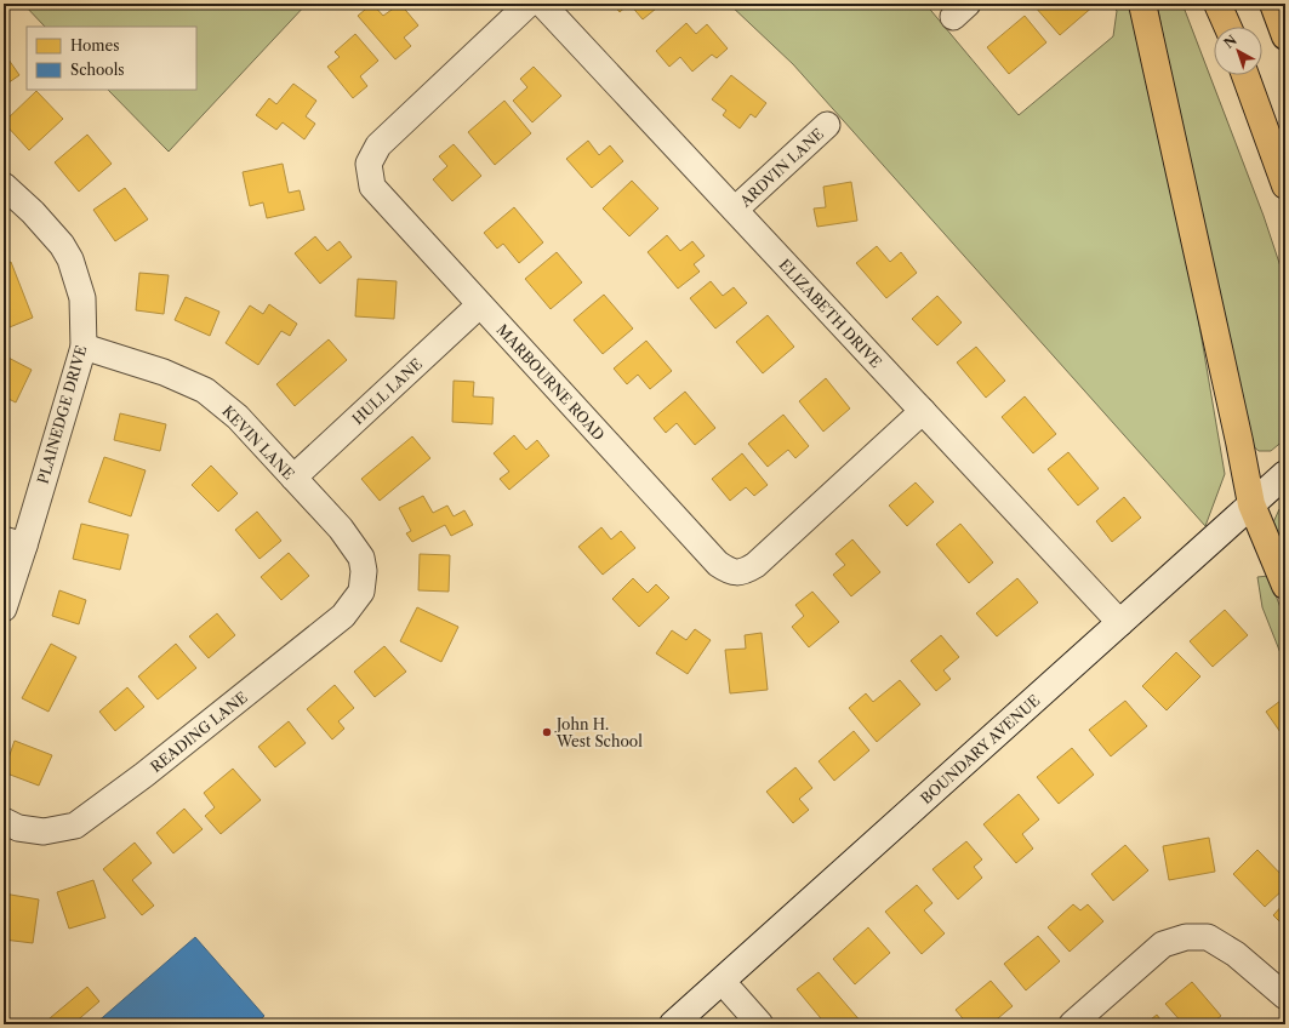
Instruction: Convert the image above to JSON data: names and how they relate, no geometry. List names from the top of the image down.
{
  "streets": {
    "main road": ["BOUNDARY AVENUE"],
    "street": [
      "ARDVIN LANE",
      "ELIZABETH DRIVE",
      "MARBOURNE ROAD",
      "HULL LANE",
      "PLAINEDGE DRIVE",
      "KEVIN LANE",
      "READING LANE"
    ]
  },
  "crossings": [
    ["ARDVIN LANE", "ELIZABETH DRIVE"],
    ["ELIZABETH DRIVE", "MARBOURNE ROAD"],
    ["ELIZABETH DRIVE", "BOUNDARY AVENUE"],
    ["MARBOURNE ROAD", "HULL LANE"],
    ["HULL LANE", "KEVIN LANE"],
    ["PLAINEDGE DRIVE", "KEVIN LANE"],
    ["KEVIN LANE", "READING LANE"]
  ],
  "places": ["John H. West School"],
  "legend": ["Homes", "Schools"],
  "north": "top left"
}
